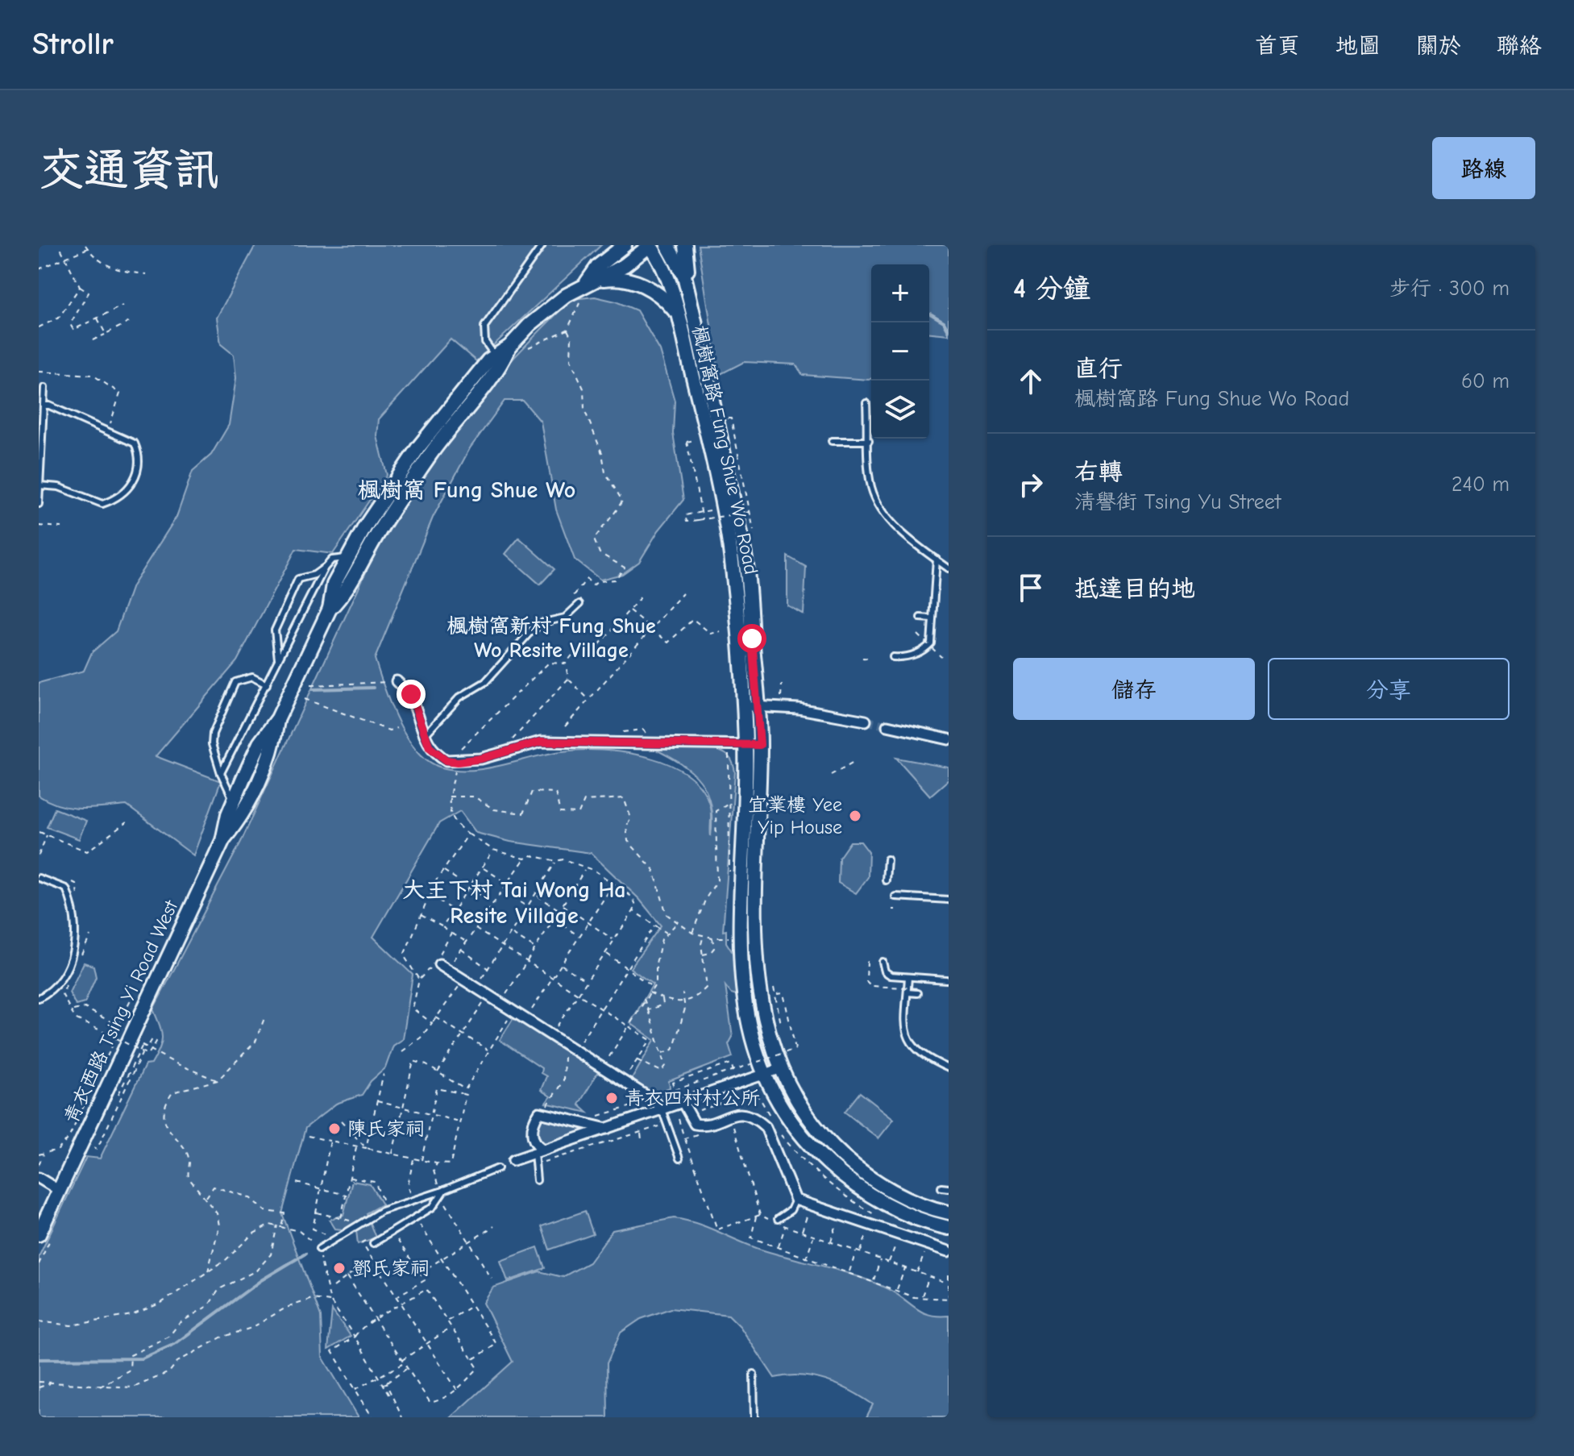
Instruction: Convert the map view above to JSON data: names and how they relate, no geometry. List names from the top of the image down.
{
  "streets": {
    "main road": ["楓樹窩路 Fung Shue Wo Road", "青衣西路 Tsing Yi Road West"]
  },
  "crossings": [
    ["楓樹窩路 Fung Shue Wo Road", "青衣西路 Tsing Yi Road West"]
  ],
  "districts": ["楓樹窩 Fung Shue Wo", "楓樹窩新村 Fung Shue Wo Resite Village", "大王下村 Tai Wong Ha Resite Village"],
  "places": [
    "宜業樓 Yee Yip House",
    "青衣四村村公所",
    "陳氏家祠",
    "鄧氏家祠"
  ],
  "page": {
    "header": "Strollr",
    "nav": [
      "首頁",
      "地圖",
      "關於",
      "聯絡"
    ],
    "buttons": [
      "路線",
      ["儲存", "分享"]
    ],
    "title": "交通資訊",
    "heading": ["4 分鐘", "步行 · 300 m"],
    "map_buttons": ["+", "−"],
    "list": [
      ["直行", "楓樹窩路 Fung Shue Wo Road", "60 m"],
      ["右轉", "清譽街 Tsing Yu Street", "240 m"],
      "抵達目的地"
    ]
  }
}
